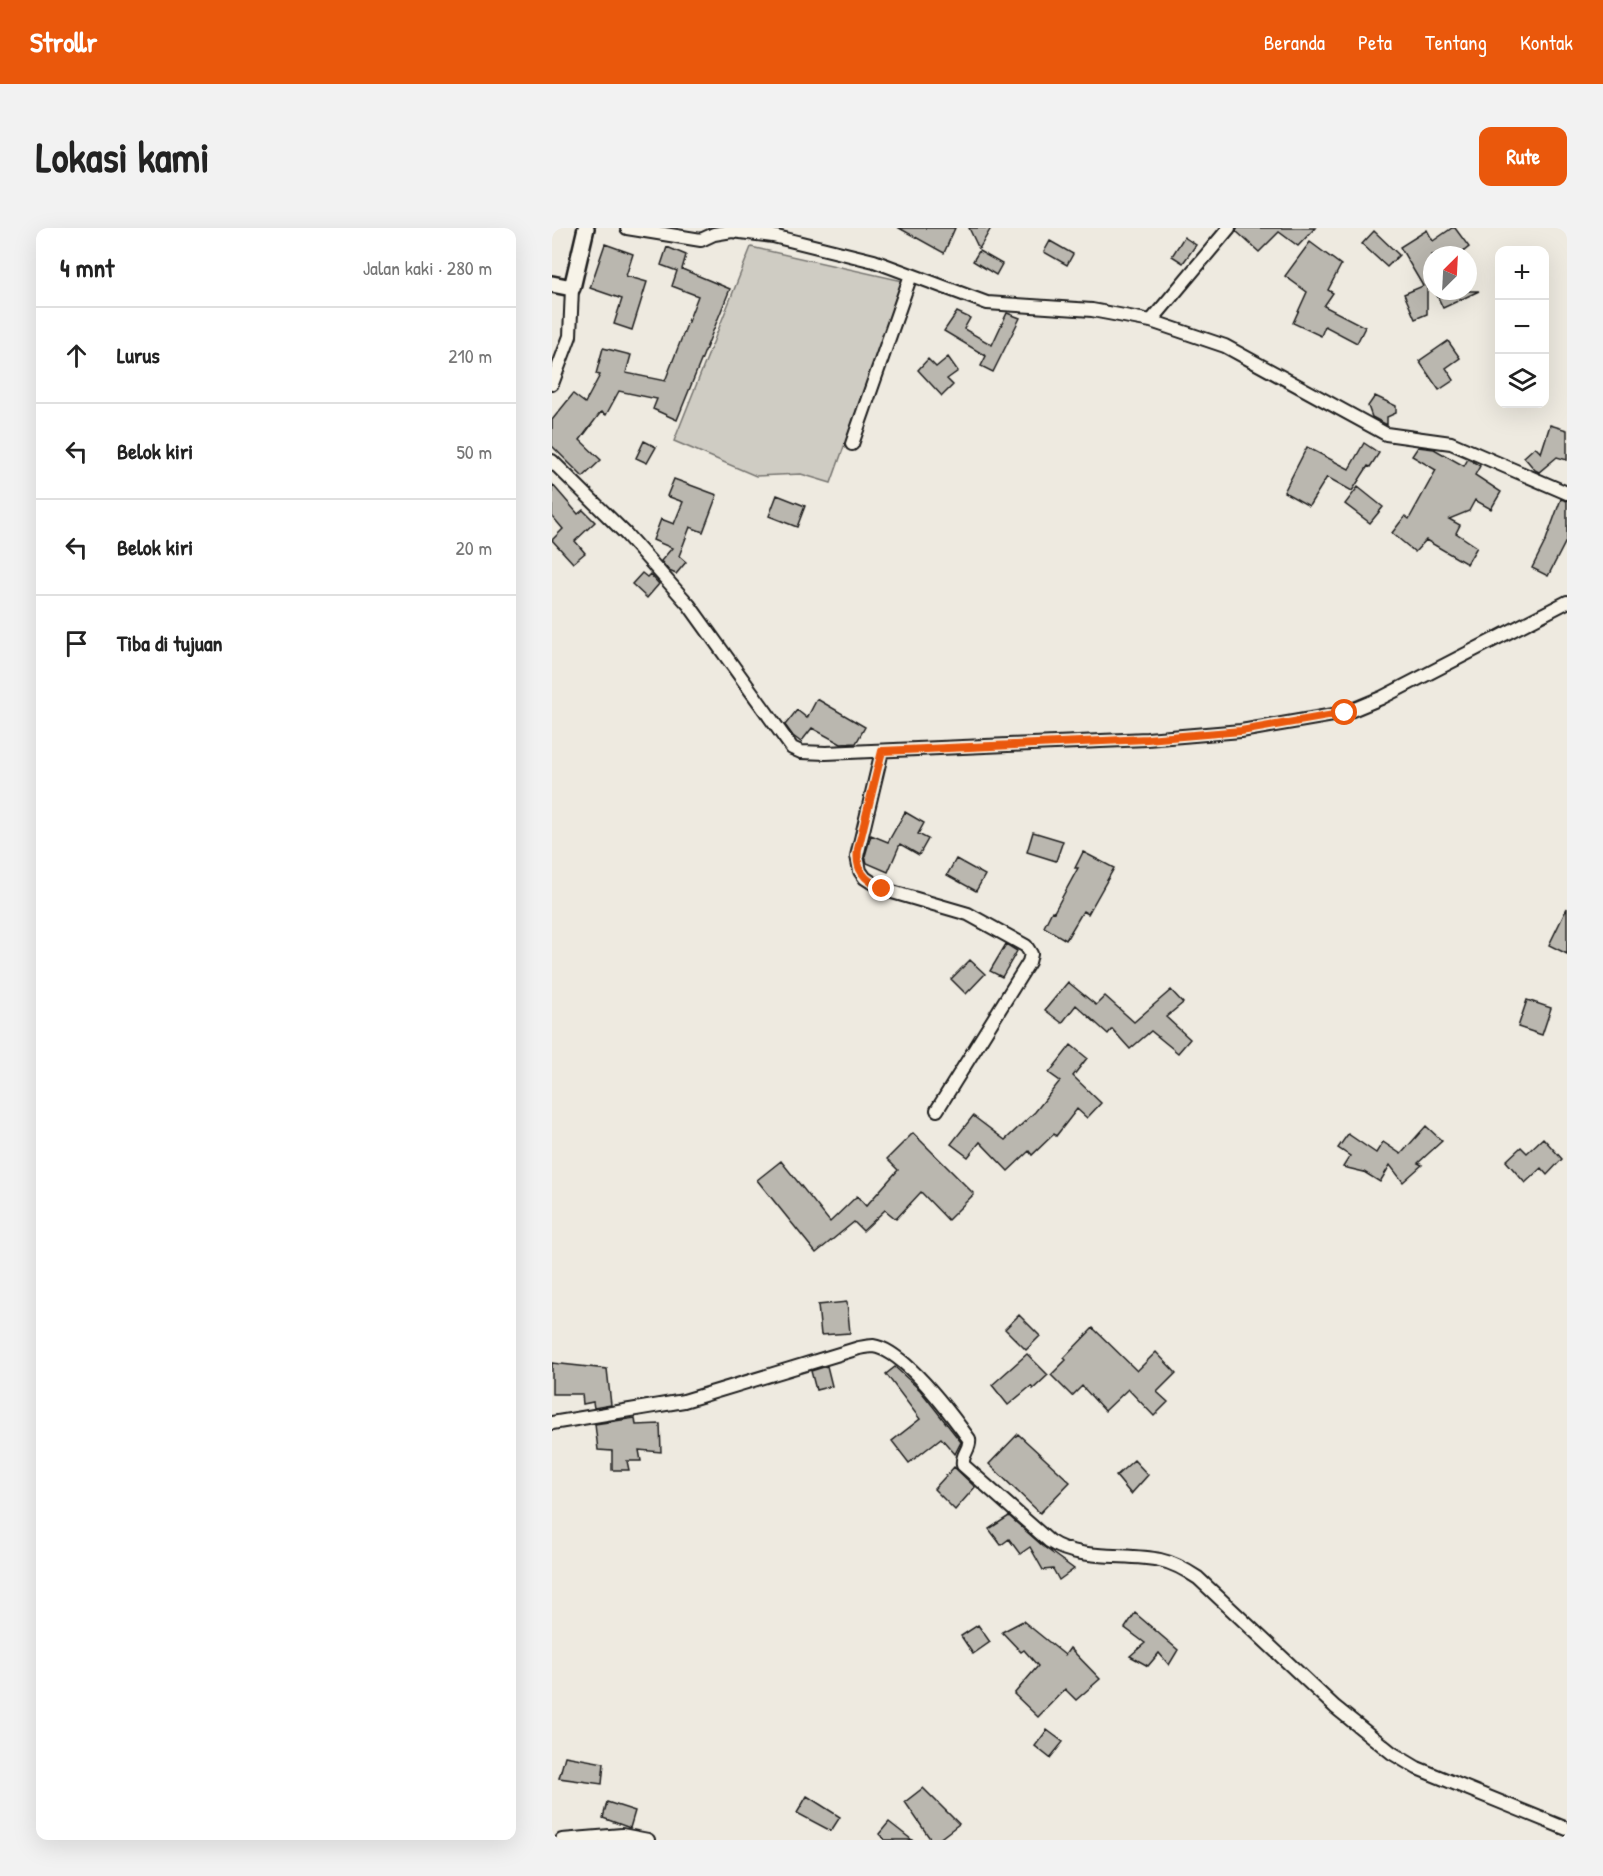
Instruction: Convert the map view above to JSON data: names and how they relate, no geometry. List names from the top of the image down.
{
  "north": "top right",
  "page": {
    "header": "Strollr",
    "nav": [
      "Beranda",
      "Peta",
      "Tentang",
      "Kontak"
    ],
    "buttons": "Rute",
    "title": "Lokasi kami",
    "heading": ["4 mnt", "Jalan kaki · 280 m"],
    "map_buttons": ["+", "−"],
    "list": [
      ["Lurus", "210 m"],
      ["Belok kiri", "50 m"],
      ["Belok kiri", "20 m"],
      "Tiba di tujuan"
    ]
  }
}
